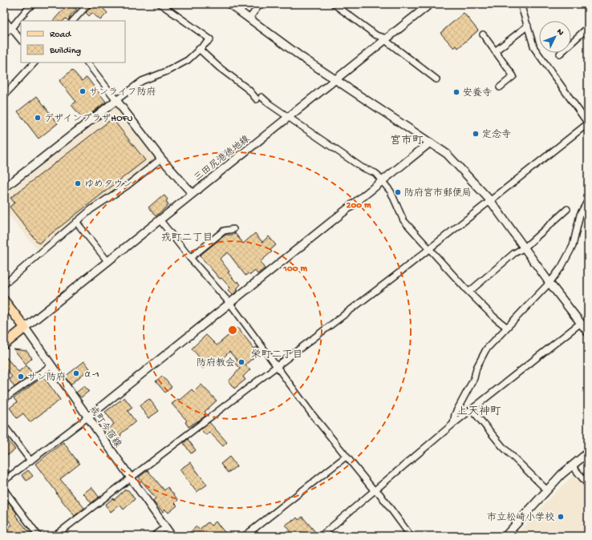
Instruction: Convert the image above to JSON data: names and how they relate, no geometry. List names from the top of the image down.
{
  "streets": {
    "street": ["三田尻港徳地線", "戒町今宿線"]
  },
  "crossings": [
    ["三田尻港徳地線", "戒町今宿線"]
  ],
  "districts": [
    "宮市町",
    "戎町二丁目",
    "栄町二丁目",
    "上天神町"
  ],
  "places": [
    "サンライフ防府",
    "安養寺",
    "デザインプラザHOFU",
    "定念寺",
    "ゆめタウン",
    "防府宮市郵便局",
    "防府教会",
    "α-1",
    "サン防府",
    "市立松崎小学校"
  ],
  "legend": ["Road", "Building"],
  "north": "top right",
  "rings": ["200 m", "100 m"]
}
